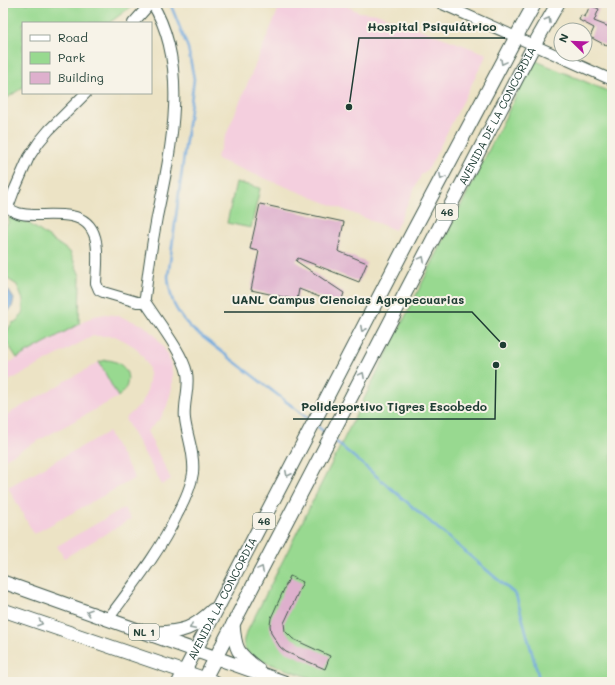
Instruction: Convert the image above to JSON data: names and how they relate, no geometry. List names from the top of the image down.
{
  "streets": {
    "main road": [
      "AVENIDA DE LA CONCORDIA",
      "46",
      "AVENIDA LA CONCORDIA",
      "NL 1"
    ]
  },
  "crossings": [
    ["AVENIDA DE LA CONCORDIA", "AVENIDA LA CONCORDIA"],
    ["AVENIDA LA CONCORDIA", "NL 1"]
  ],
  "places": ["Hospital Psiquiátrico", "UANL Campus Ciencias Agropecuarias", "Polideportivo Tigres Escobedo"],
  "legend": ["Road", "Park", "Building"],
  "north": "top left"
}
